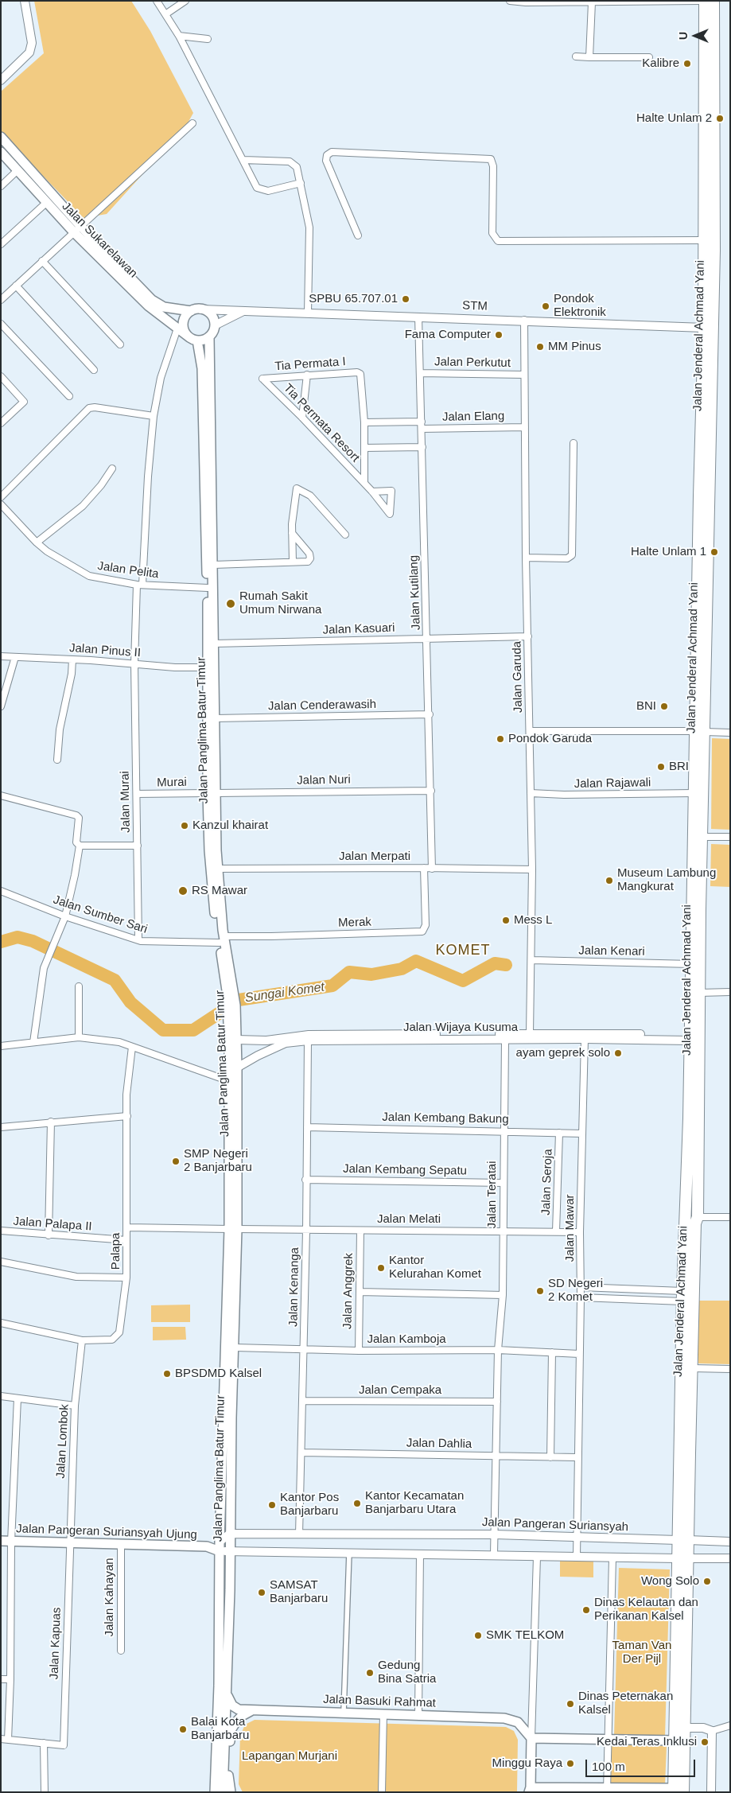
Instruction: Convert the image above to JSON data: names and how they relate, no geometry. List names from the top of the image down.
{
  "streets": {
    "highway": ["Jalan Jenderal Achmad Yani"],
    "main road": [
      "Jalan Sukarelawan",
      "Jalan Panglima Batur Timur",
      "Jalan Pangeran Suriansyah Ujung",
      "Jalan Basuki Rahmat"
    ],
    "street": [
      "STM",
      "Jalan Perkutut",
      "Tia Permata I",
      "Jalan Elang",
      "Tia Permata Resort",
      "Jalan Pelita",
      "Jalan Kutilang",
      "Jalan Kasuari",
      "Jalan Pinus II",
      "Jalan Garuda",
      "Jalan Cenderawasih",
      "Jalan Nuri",
      "Murai",
      "Jalan Rajawali",
      "Jalan Murai",
      "Jalan Merpati",
      "Jalan Sumber Sari",
      "Merak",
      "Jalan Kenari",
      "Jalan Wijaya Kusuma",
      "Jalan Kembang Bakung",
      "Jalan Kembang Sepatu",
      "Jalan Seroja",
      "Jalan Teratai",
      "Jalan Melati",
      "Jalan Palapa II",
      "Jalan Mawar",
      "Palapa",
      "Jalan Kenanga",
      "Jalan Anggrek",
      "Jalan Kamboja",
      "Jalan Cempaka",
      "Jalan Lombok",
      "Jalan Dahlia",
      "Jalan Pangeran Suriansyah",
      "Jalan Kahayan",
      "Jalan Kapuas"
    ]
  },
  "crossings": [
    ["Jalan Sukarelawan", "STM"],
    ["Jalan Sukarelawan", "Jalan Panglima Batur Timur"],
    ["Jalan Sukarelawan", "Jalan Murai"],
    ["STM", "Jalan Jenderal Achmad Yani"],
    ["STM", "Jalan Kutilang"],
    ["STM", "Jalan Garuda"],
    ["STM", "Jalan Panglima Batur Timur"],
    ["Jalan Jenderal Achmad Yani", "Jalan Rajawali"],
    ["Jalan Jenderal Achmad Yani", "Jalan Kenari"],
    ["Jalan Jenderal Achmad Yani", "Jalan Wijaya Kusuma"],
    ["Jalan Jenderal Achmad Yani", "Jalan Pangeran Suriansyah"],
    ["Jalan Perkutut", "Jalan Kutilang"],
    ["Jalan Perkutut", "Jalan Garuda"],
    ["Tia Permata I", "Tia Permata Resort"],
    ["Jalan Elang", "Jalan Kutilang"],
    ["Jalan Elang", "Jalan Garuda"],
    ["Jalan Pelita", "Jalan Panglima Batur Timur"],
    ["Jalan Pelita", "Jalan Murai"],
    ["Jalan Kutilang", "Jalan Kasuari"],
    ["Jalan Kutilang", "Jalan Cenderawasih"],
    ["Jalan Kutilang", "Jalan Nuri"],
    ["Jalan Kutilang", "Jalan Merpati"],
    ["Jalan Kasuari", "Jalan Garuda"],
    ["Jalan Kasuari", "Jalan Panglima Batur Timur"],
    ["Jalan Pinus II", "Jalan Panglima Batur Timur"],
    ["Jalan Pinus II", "Jalan Murai"],
    ["Jalan Garuda", "Jalan Rajawali"],
    ["Jalan Garuda", "Jalan Merpati"],
    ["Jalan Garuda", "Jalan Kenari"],
    ["Jalan Garuda", "Jalan Wijaya Kusuma"],
    ["Jalan Cenderawasih", "Jalan Panglima Batur Timur"],
    ["Jalan Panglima Batur Timur", "Jalan Nuri"],
    ["Jalan Panglima Batur Timur", "Murai"],
    ["Jalan Panglima Batur Timur", "Jalan Merpati"],
    ["Jalan Panglima Batur Timur", "Jalan Sumber Sari"],
    ["Jalan Panglima Batur Timur", "Merak"],
    ["Jalan Panglima Batur Timur", "Jalan Wijaya Kusuma"],
    ["Jalan Panglima Batur Timur", "Jalan Melati"],
    ["Jalan Panglima Batur Timur", "Jalan Kamboja"],
    ["Jalan Panglima Batur Timur", "Jalan Pangeran Suriansyah"],
    ["Jalan Panglima Batur Timur", "Jalan Pangeran Suriansyah Ujung"],
    ["Jalan Panglima Batur Timur", "Jalan Basuki Rahmat"],
    ["Jalan Nuri", "Murai"],
    ["Murai", "Jalan Murai"],
    ["Jalan Murai", "Jalan Sumber Sari"],
    ["Jalan Merpati", "Merak"],
    ["Jalan Sumber Sari", "Merak"],
    ["Jalan Wijaya Kusuma", "Jalan Teratai"],
    ["Jalan Wijaya Kusuma", "Jalan Mawar"],
    ["Jalan Wijaya Kusuma", "Jalan Kenanga"],
    ["Jalan Kembang Bakung", "Jalan Seroja"],
    ["Jalan Kembang Bakung", "Jalan Teratai"],
    ["Jalan Kembang Bakung", "Jalan Mawar"],
    ["Jalan Kembang Bakung", "Jalan Kenanga"],
    ["Jalan Kembang Sepatu", "Jalan Teratai"],
    ["Jalan Kembang Sepatu", "Jalan Kenanga"],
    ["Jalan Seroja", "Jalan Melati"],
    ["Jalan Teratai", "Jalan Melati"],
    ["Jalan Teratai", "Jalan Kamboja"],
    ["Jalan Teratai", "Jalan Cempaka"],
    ["Jalan Teratai", "Jalan Dahlia"],
    ["Jalan Teratai", "Jalan Pangeran Suriansyah"],
    ["Jalan Melati", "Jalan Mawar"],
    ["Jalan Melati", "Palapa"],
    ["Jalan Melati", "Jalan Kenanga"],
    ["Jalan Melati", "Jalan Anggrek"],
    ["Jalan Palapa II", "Palapa"],
    ["Jalan Mawar", "Jalan Kamboja"],
    ["Jalan Mawar", "Jalan Dahlia"],
    ["Jalan Mawar", "Jalan Pangeran Suriansyah"],
    ["Palapa", "Jalan Lombok"],
    ["Jalan Kenanga", "Jalan Kamboja"],
    ["Jalan Kenanga", "Jalan Cempaka"],
    ["Jalan Kenanga", "Jalan Dahlia"],
    ["Jalan Kenanga", "Jalan Pangeran Suriansyah"],
    ["Jalan Anggrek", "Jalan Kamboja"],
    ["Jalan Lombok", "Jalan Pangeran Suriansyah Ujung"],
    ["Jalan Lombok", "Jalan Kapuas"],
    ["Jalan Pangeran Suriansyah Ujung", "Jalan Kahayan"],
    ["Jalan Pangeran Suriansyah Ujung", "Jalan Kapuas"]
  ],
  "districts": ["KOMET"],
  "water": ["Sungai Komet"],
  "parks": ["Taman Van Der Pijl", "Lapangan Murjani"],
  "places": [
    "Kalibre",
    "Halte Unlam 2",
    "SPBU 65.707.01",
    "Pondok Elektronik",
    "Fama Computer",
    "MM Pinus",
    "Halte Unlam 1",
    "Rumah Sakit Umum Nirwana",
    "BNI",
    "Pondok Garuda",
    "BRI",
    "Kanzul khairat",
    "Museum Lambung Mangkurat",
    "RS Mawar",
    "Mess L",
    "ayam geprek solo",
    "SMP Negeri 2 Banjarbaru",
    "Kantor Kelurahan Komet",
    "SD Negeri 2 Komet",
    "BPSDMD Kalsel",
    "Kantor Kecamatan Banjarbaru Utara",
    "Kantor Pos Banjarbaru",
    "Wong Solo",
    "SAMSAT Banjarbaru",
    "Dinas Kelautan dan Perikanan Kalsel",
    "SMK TELKOM",
    "Gedung Bina Satria",
    "Dinas Peternakan Kalsel",
    "Balai Kota Banjarbaru",
    "Kedai Teras Inklusi",
    "Minggu Raya"
  ],
  "scale_bar": "100 m",
  "north": "left"
}
